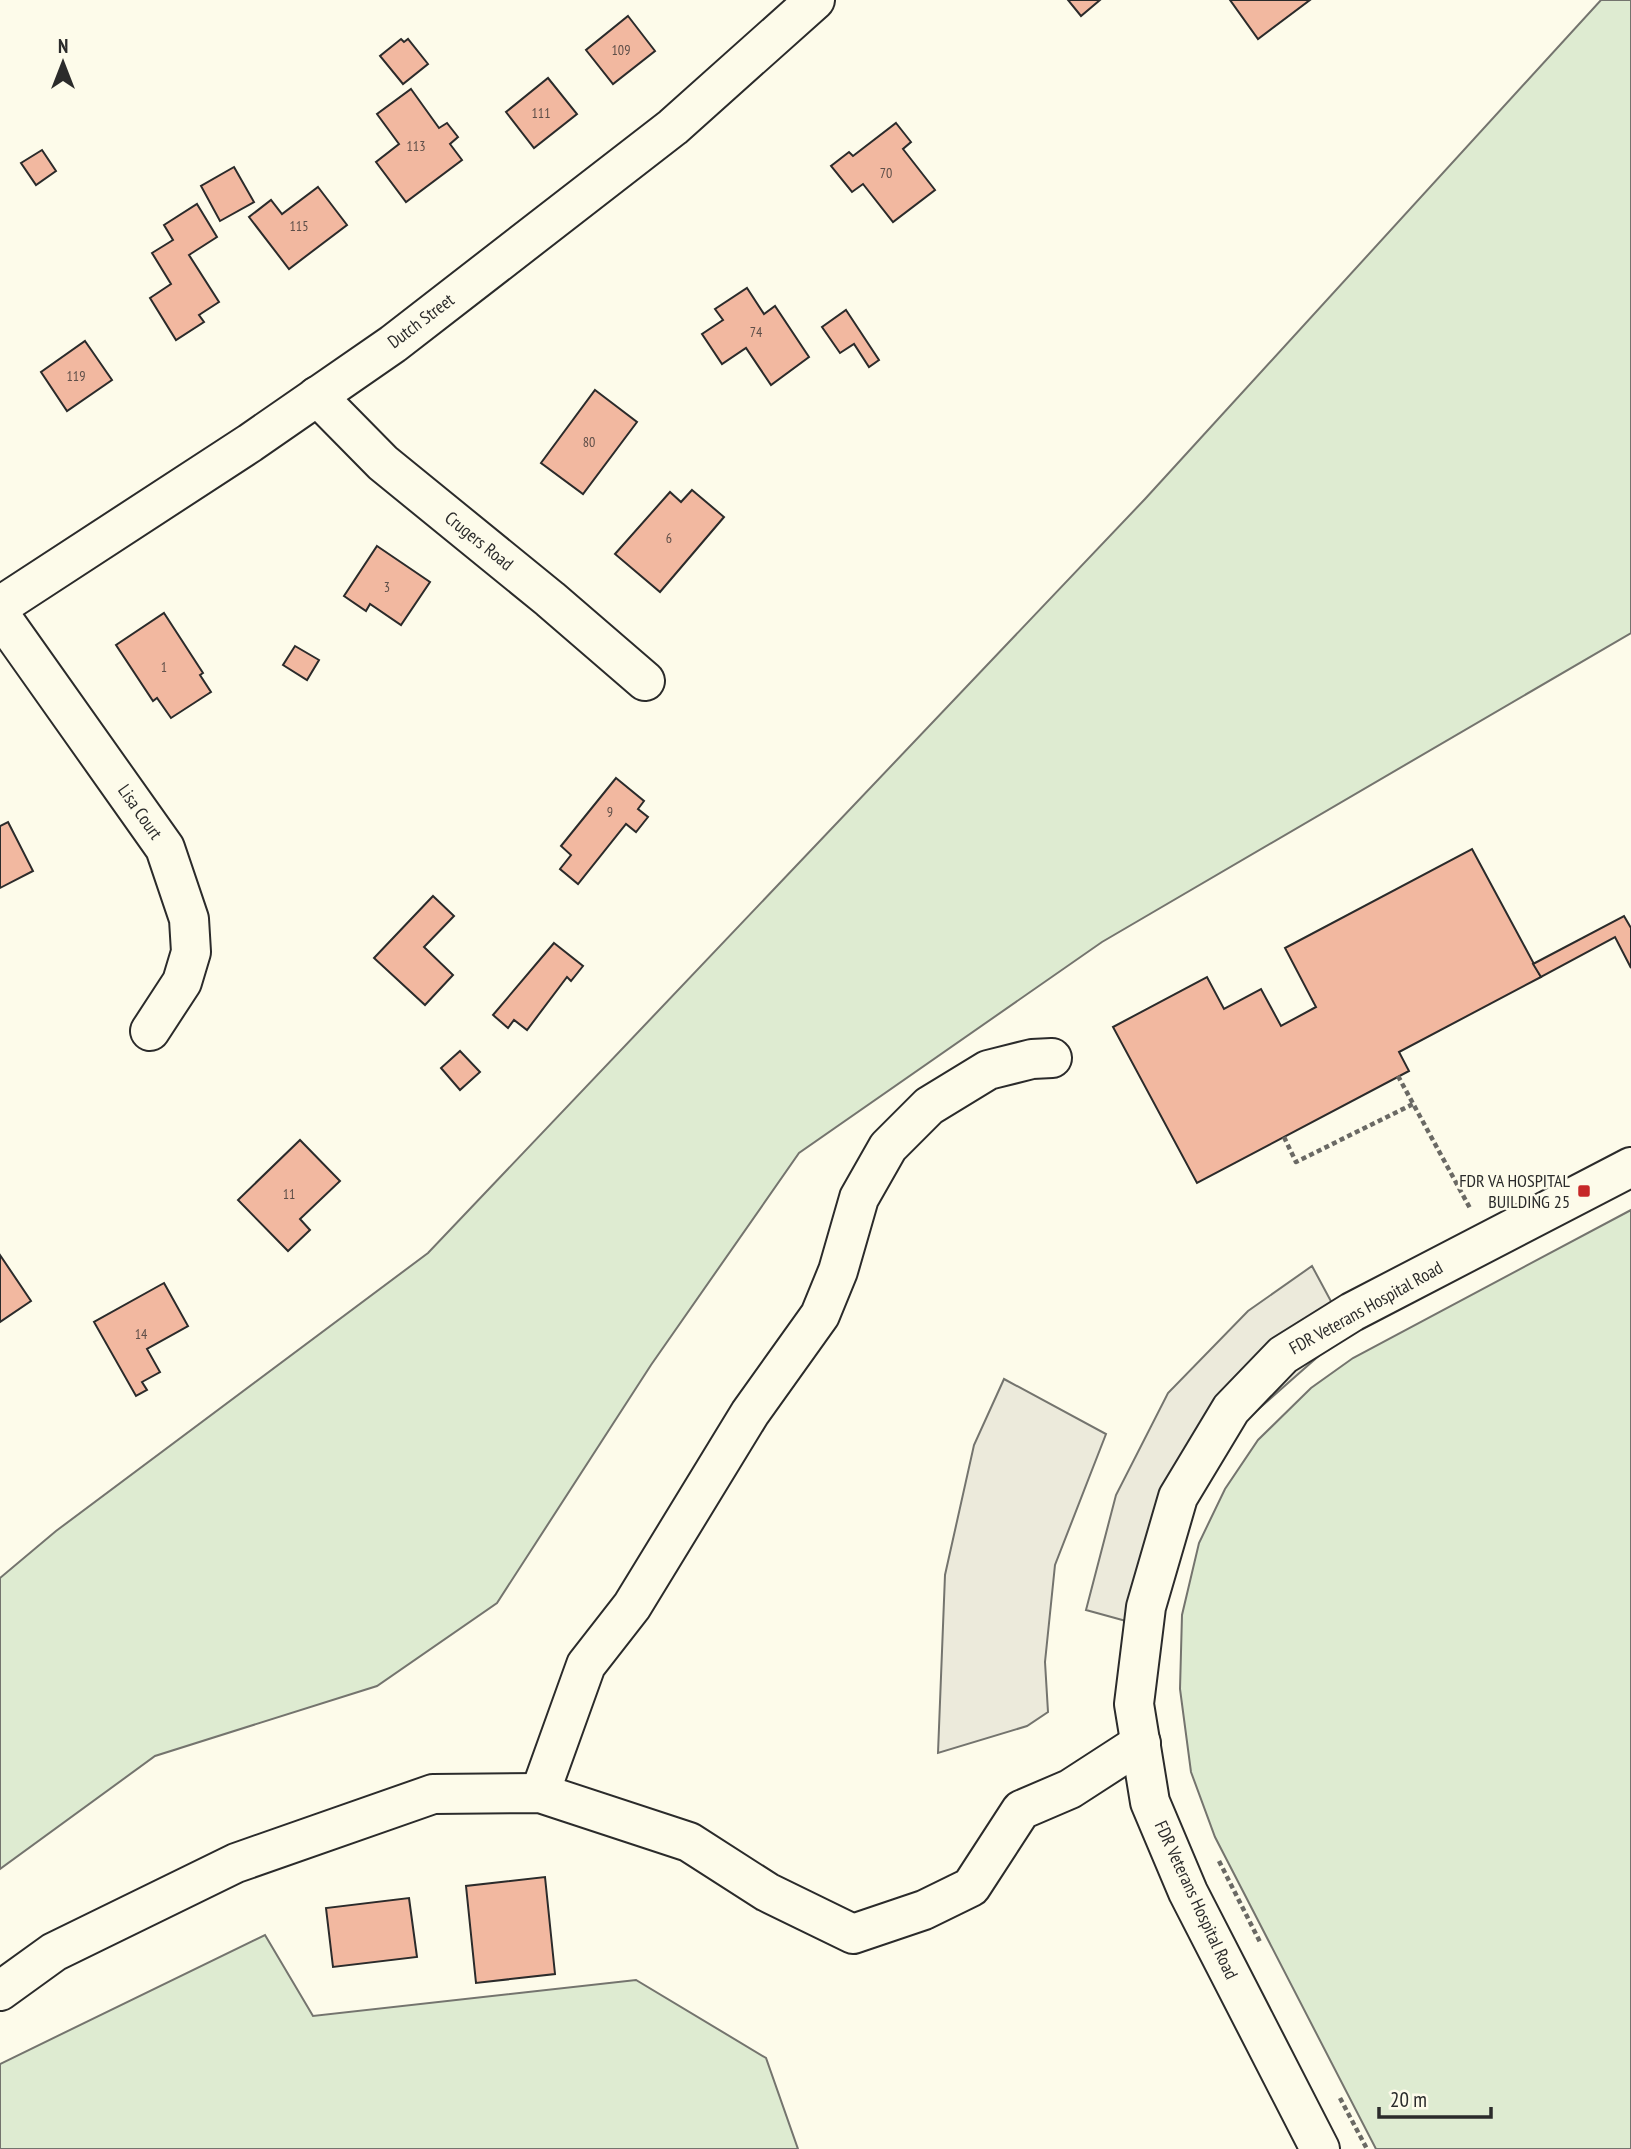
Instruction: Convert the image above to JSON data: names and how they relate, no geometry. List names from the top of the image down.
{
  "streets": {
    "street": [
      "Dutch Street",
      "Crugers Road",
      "Lisa Court",
      "FDR Veterans Hospital Road"
    ]
  },
  "crossings": [
    ["Dutch Street", "Crugers Road"]
  ],
  "places": {
    "transit": ["FDR VA HOSPITAL BUILDING 25"]
  },
  "house_numbers": [
    "109",
    "111",
    "113",
    "70",
    "115",
    "74",
    "119",
    "80",
    "6",
    "3",
    "1",
    "9",
    "11",
    "14"
  ],
  "scale_bar": "20 m",
  "north": "top"
}
